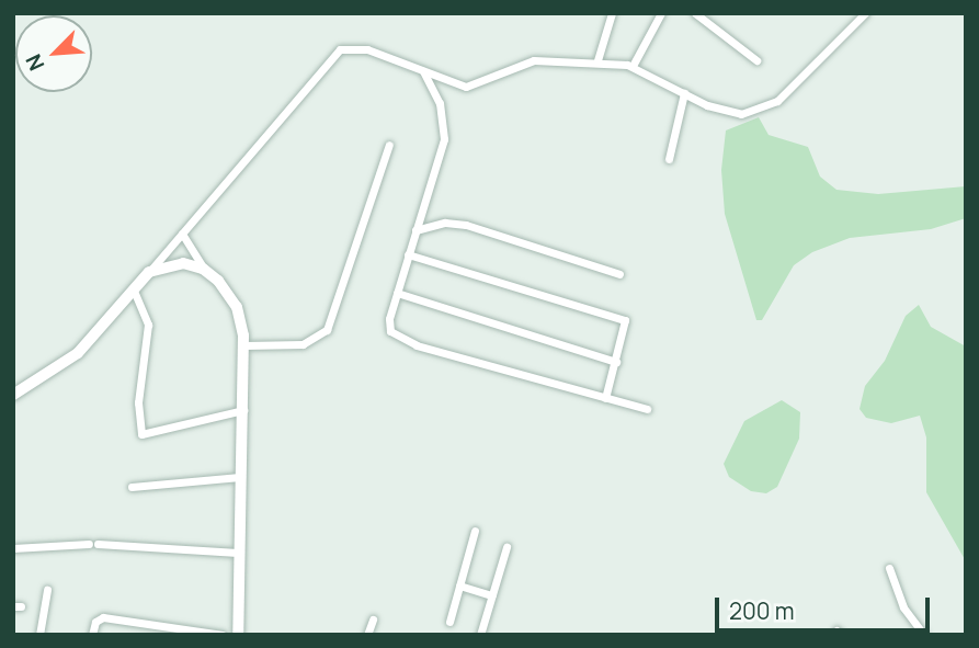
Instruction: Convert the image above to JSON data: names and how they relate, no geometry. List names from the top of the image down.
{
  "scale_bar": "200 m",
  "north": "bottom left"
}
